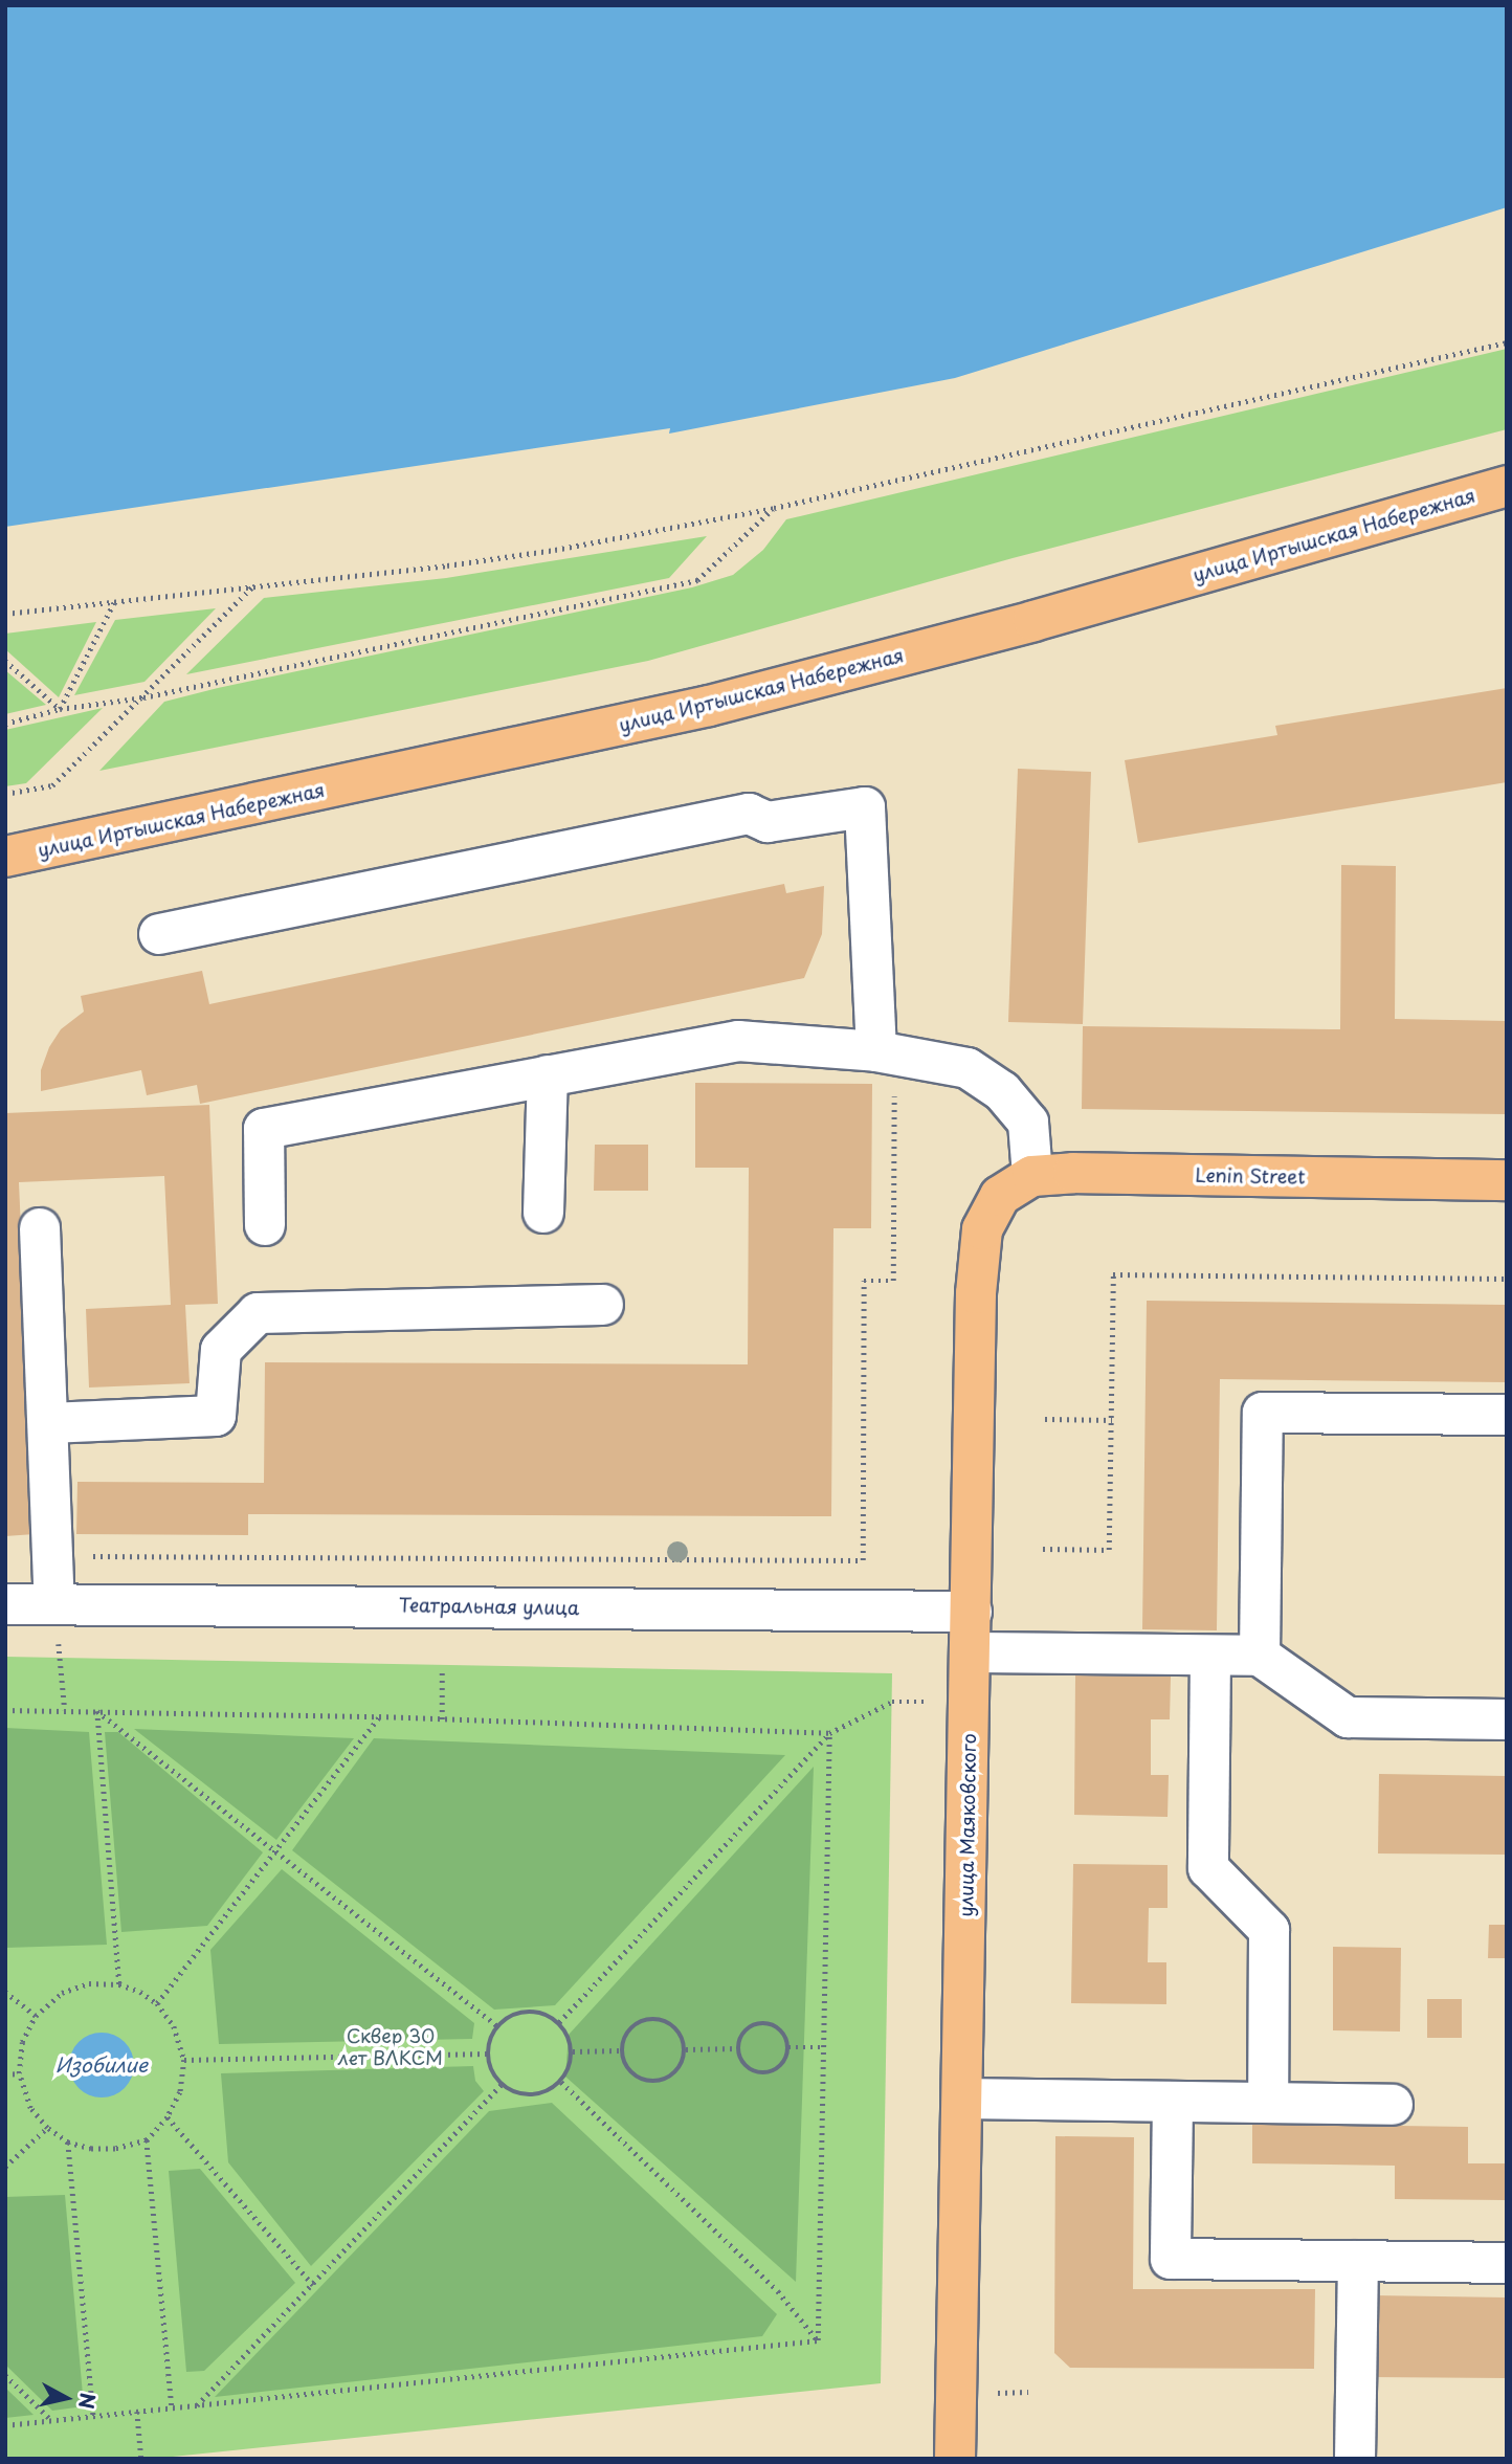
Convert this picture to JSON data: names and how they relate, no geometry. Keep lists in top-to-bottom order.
{
  "streets": {
    "main road": ["улица Иртышская Набережная", "Lenin Street", "улица Маяковского"],
    "street": ["Театральная улица"]
  },
  "crossings": [
    ["Lenin Street", "улица Маяковского"],
    ["Театральная улица", "улица Маяковского"]
  ],
  "water": ["Изобилие"],
  "parks": ["Сквер 30 лет ВЛКСМ"],
  "north": "right"
}
